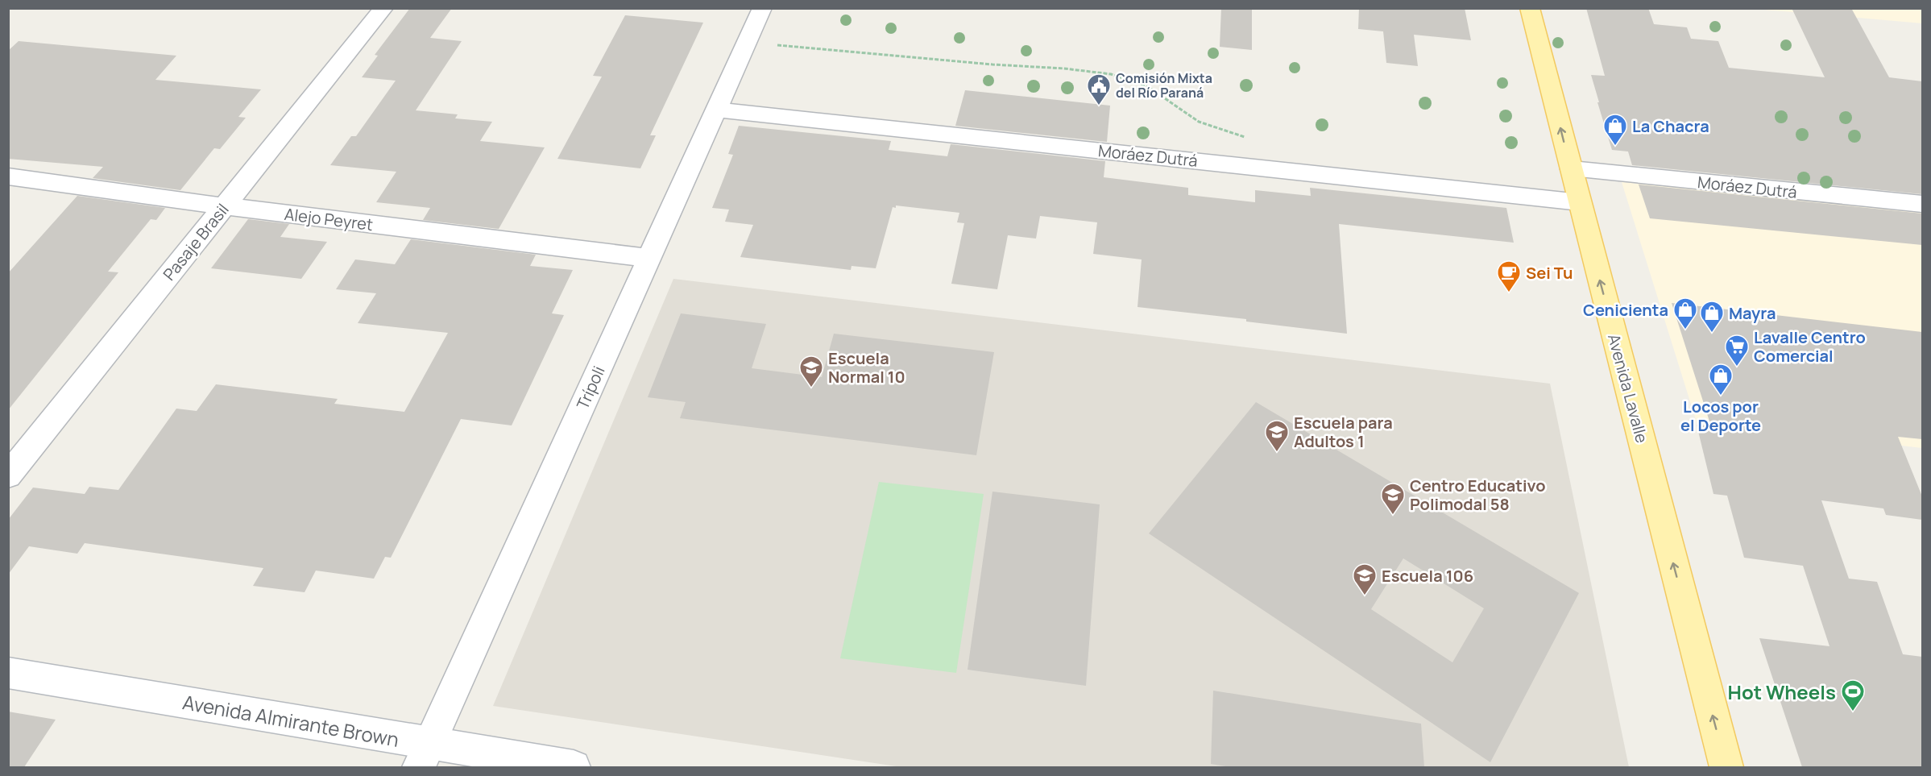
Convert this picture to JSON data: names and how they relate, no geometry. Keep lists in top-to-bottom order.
{
  "streets": {
    "main road": ["Avenida Lavalle"],
    "street": [
      "Moráez Dutrá",
      "Alejo Peyret",
      "Pasaje Brasil",
      "Trípoli",
      "Avenida Almirante Brown"
    ]
  },
  "crossings": [
    ["Moráez Dutrá", "Trípoli"],
    ["Moráez Dutrá", "Avenida Lavalle"],
    ["Alejo Peyret", "Pasaje Brasil"],
    ["Alejo Peyret", "Trípoli"],
    ["Trípoli", "Avenida Almirante Brown"]
  ],
  "one_way": ["Avenida Lavalle"],
  "places": {
    "public building": ["Comisión Mixta del Río Paraná"],
    "shop": [
      "La Chacra",
      "Cenicienta",
      "Mayra",
      "Locos por el Deporte"
    ],
    "cafe": ["Sei Tu"],
    "supermarket": ["Lavalle Centro Comercial"],
    "school or university": [
      "Escuela Normal 10",
      "Escuela para Adultos 1",
      "Centro Educativo Polimodal 58",
      "Escuela 106"
    ],
    "sports": ["Hot Wheels"]
  }
}
